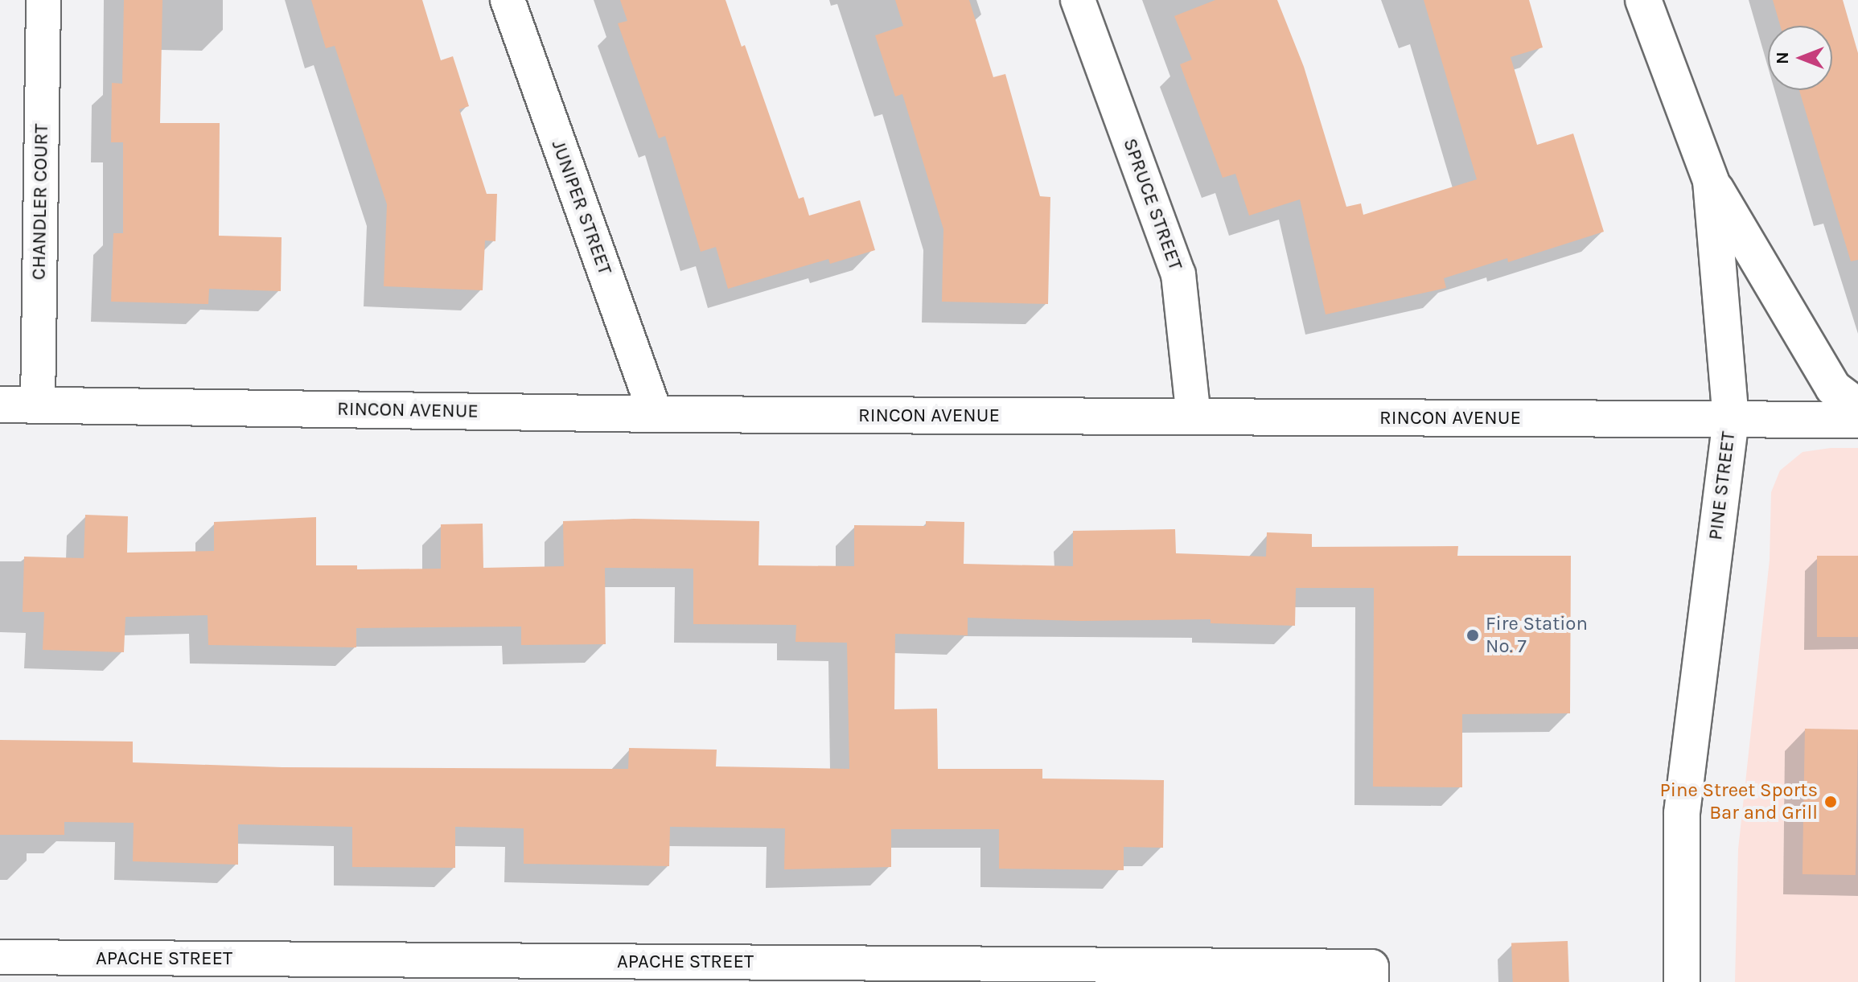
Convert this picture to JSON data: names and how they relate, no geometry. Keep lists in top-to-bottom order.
{
  "streets": {
    "street": [
      "CHANDLER COURT",
      "SPRUCE STREET",
      "JUNIPER STREET",
      "RINCON AVENUE",
      "PINE STREET",
      "APACHE STREET"
    ]
  },
  "crossings": [
    ["CHANDLER COURT", "RINCON AVENUE"],
    ["SPRUCE STREET", "RINCON AVENUE"],
    ["JUNIPER STREET", "RINCON AVENUE"],
    ["RINCON AVENUE", "PINE STREET"]
  ],
  "places": ["Fire Station No. 7", "Pine Street Sports Bar and Grill"],
  "north": "left"
}
